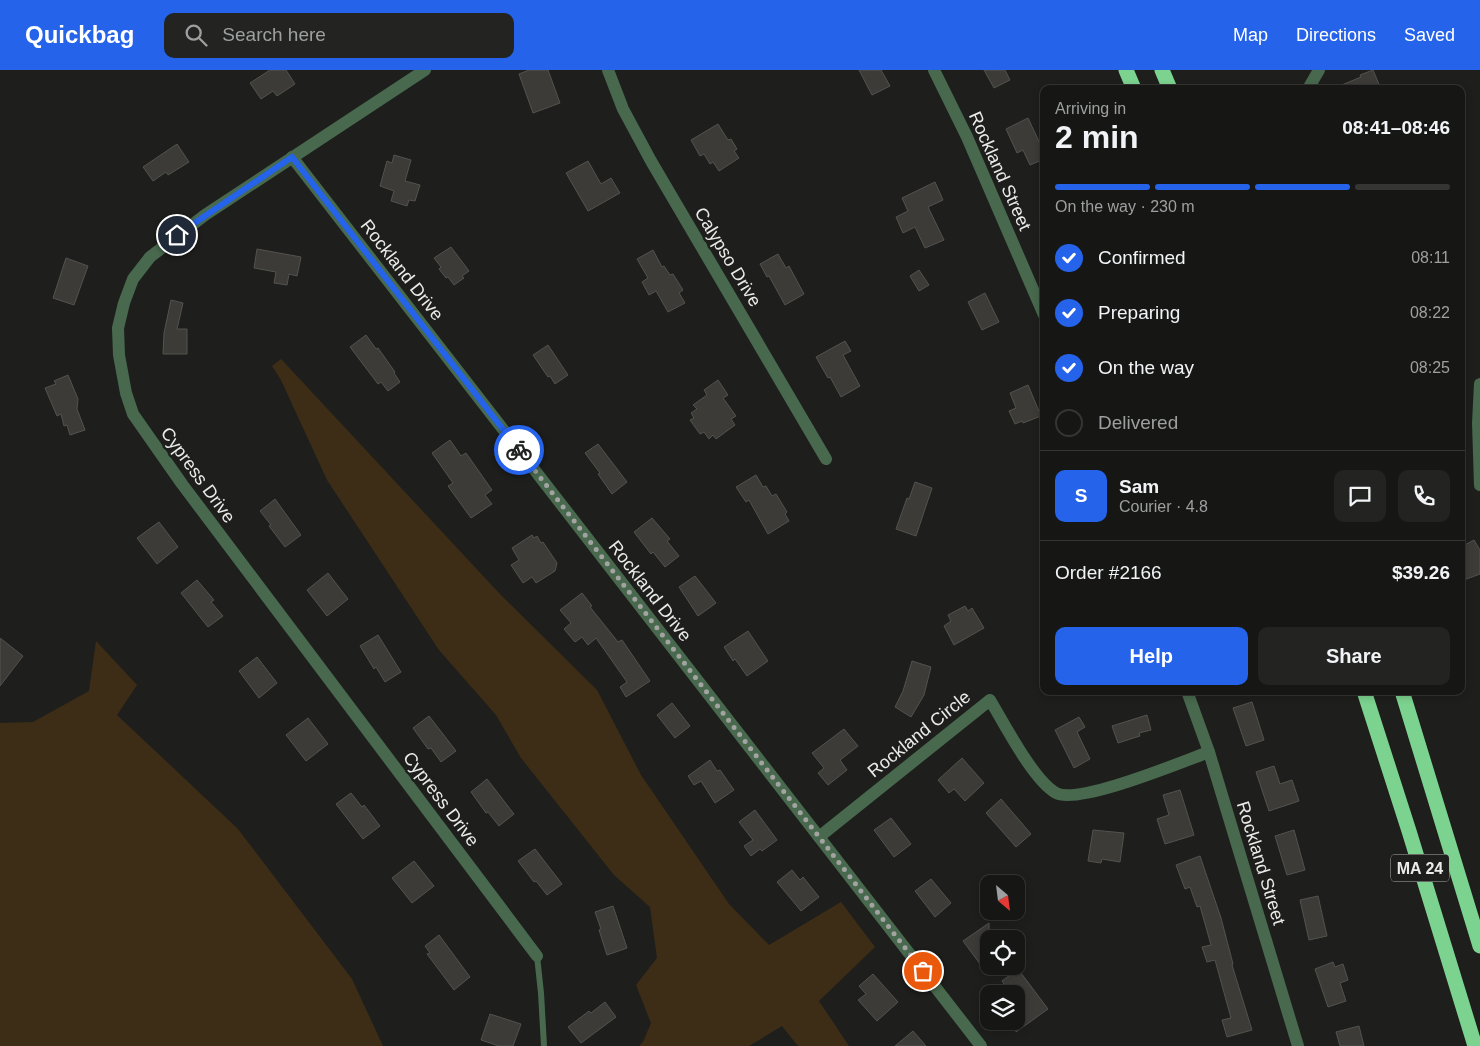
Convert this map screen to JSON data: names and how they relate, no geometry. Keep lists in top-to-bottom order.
{
  "streets": {
    "highway": ["MA 24"],
    "street": [
      "Rockland Street",
      "Calypso Drive",
      "Rockland Drive",
      "Cypress Drive",
      "Rockland Circle"
    ]
  },
  "crossings": [
    ["Rockland Street", "Rockland Circle"],
    ["Rockland Drive", "Cypress Drive"],
    ["Rockland Drive", "Rockland Circle"]
  ],
  "north": "bottom right",
  "page": {
    "header": "Quickbag",
    "search": "Search here",
    "nav": ["Map", "Directions", "Saved"],
    "heading": ["2 min", "Arriving in", "08:41–08:46"],
    "panel": [
      "Sam",
      "Courier · 4.8",
      "Order #2166",
      "$39.26"
    ],
    "bar": "On the way · 230 m",
    "list": [
      ["Confirmed", "08:11"],
      ["Preparing", "08:22"],
      ["On the way", "08:25"],
      "Delivered"
    ],
    "round": "S",
    "buttons": ["Help", "Share"]
  }
}
